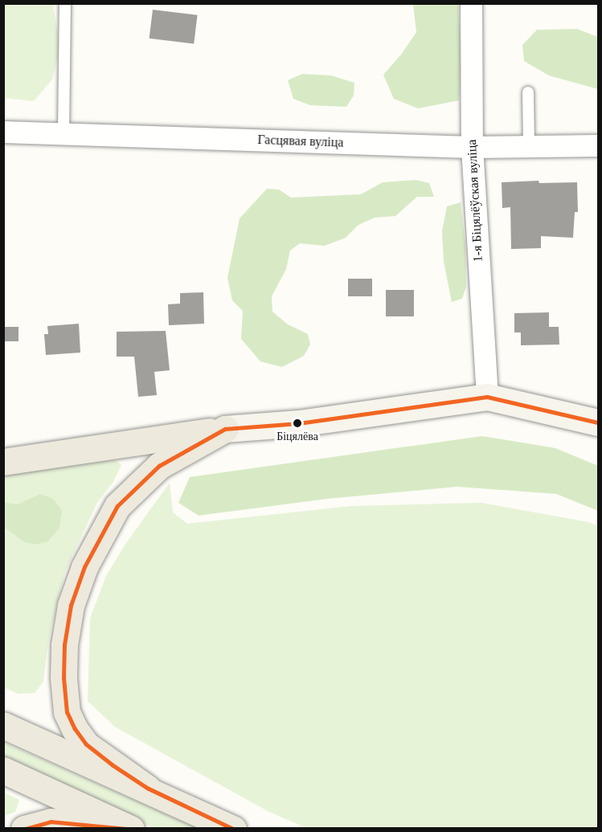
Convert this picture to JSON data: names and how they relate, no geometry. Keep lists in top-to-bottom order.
{
  "streets": {
    "street": ["Гасцявая вуліца", "1-я Біцялёўская вуліца"]
  },
  "crossings": [
    ["Гасцявая вуліца", "1-я Біцялёўская вуліца"]
  ],
  "places": ["Біцялёва"]
}
